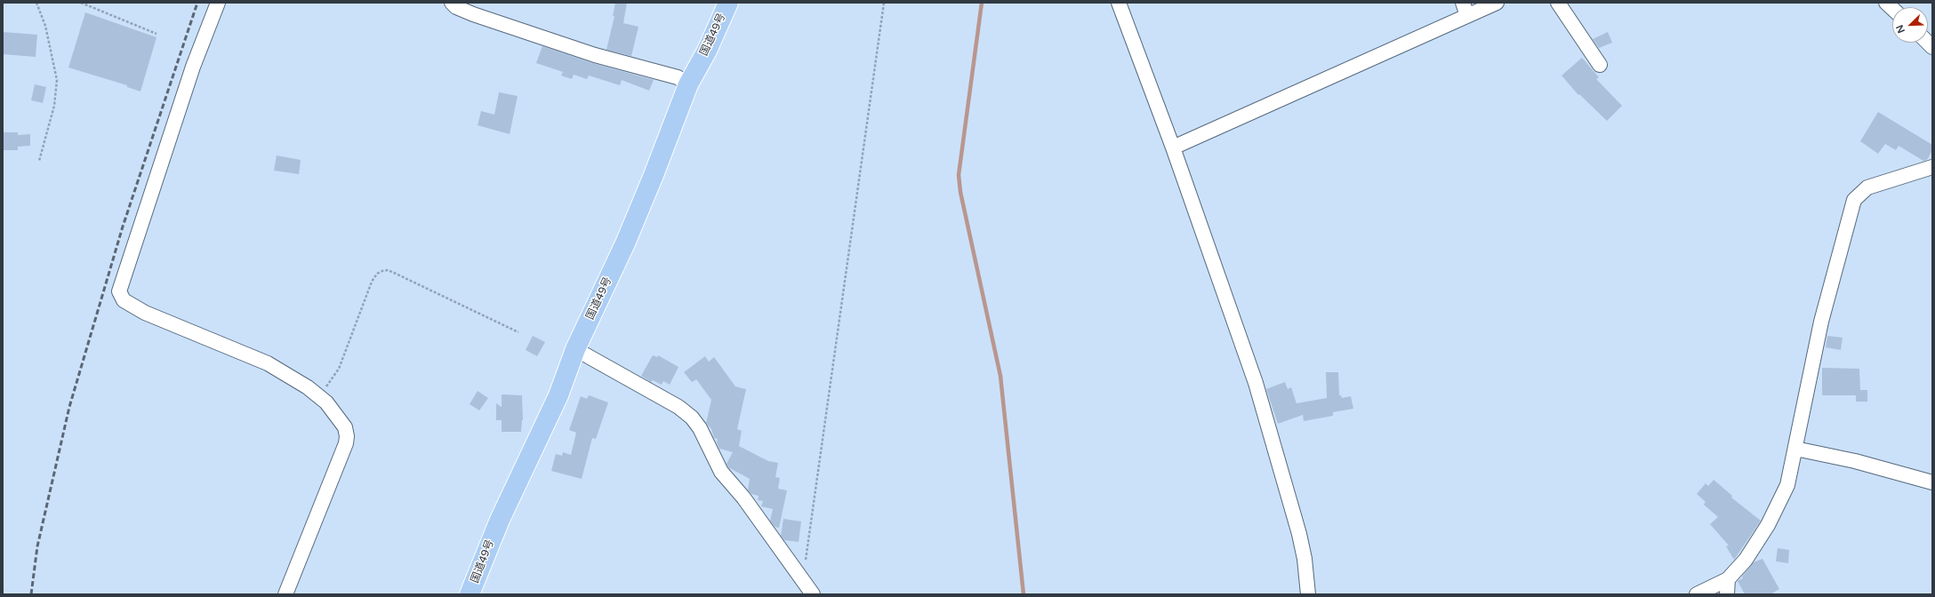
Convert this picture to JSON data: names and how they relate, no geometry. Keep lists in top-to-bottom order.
{
  "streets": {
    "highway": ["国道49号"]
  },
  "north": "bottom left"
}
